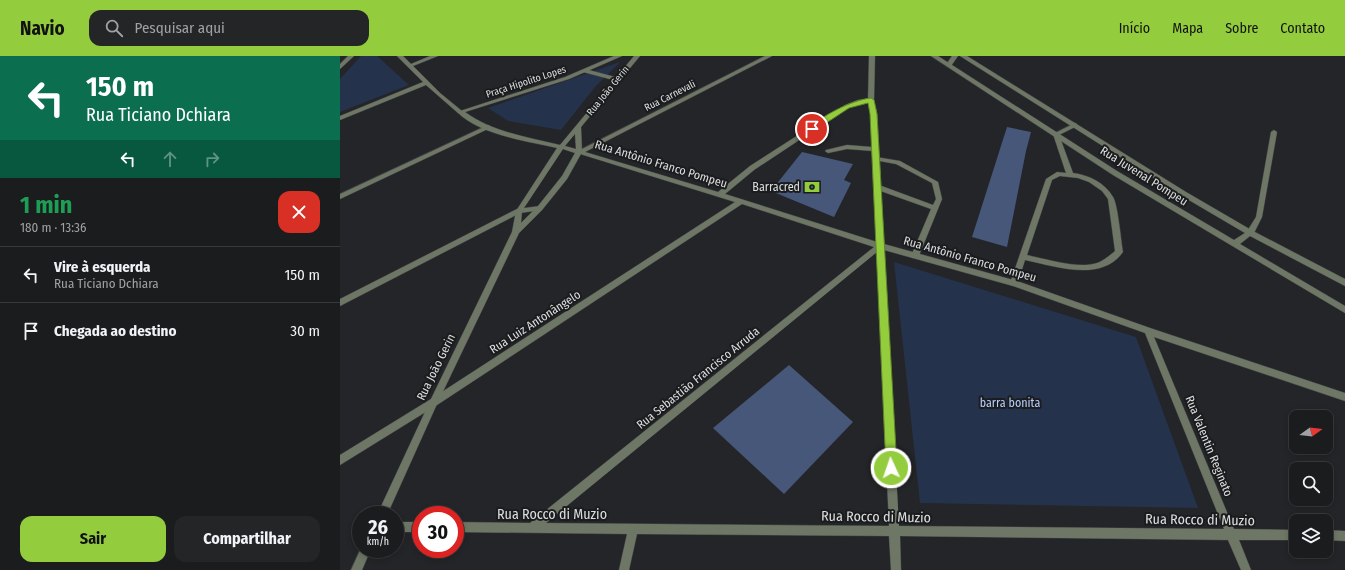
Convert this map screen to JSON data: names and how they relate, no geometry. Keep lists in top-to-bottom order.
{
  "streets": {
    "street": [
      "Praça Hipolito Lopes",
      "Rua João Gerin",
      "Rua Carnevali",
      "Rua Antônio Franco Pompeu",
      "Rua Juvenal Pompeu",
      "Rua Luiz Antonângelo",
      "Rua Sebastião Francisco Arruda",
      "Rua Valentin Reginato",
      "Rua Rocco di Muzio"
    ]
  },
  "crossings": [
    ["Praça Hipolito Lopes", "Rua Antônio Franco Pompeu"],
    ["Rua João Gerin", "Rua Carnevali"],
    ["Rua João Gerin", "Rua Antônio Franco Pompeu"],
    ["Rua João Gerin", "Rua Luiz Antonângelo"],
    ["Rua Carnevali", "Rua Antônio Franco Pompeu"],
    ["Rua Antônio Franco Pompeu", "Rua Luiz Antonângelo"],
    ["Rua Antônio Franco Pompeu", "Rua Sebastião Francisco Arruda"],
    ["Rua Antônio Franco Pompeu", "Rua Valentin Reginato"],
    ["Rua Sebastião Francisco Arruda", "Rua Rocco di Muzio"],
    ["Rua Valentin Reginato", "Rua Rocco di Muzio"]
  ],
  "parks": ["barra bonita"],
  "places": {
    "bank": ["Barracred"]
  },
  "north": "right",
  "page": {
    "header": "Navio",
    "search": "Pesquisar aqui",
    "nav": [
      "Início",
      "Mapa",
      "Sobre",
      "Contato"
    ],
    "turn": ["150 m", "Rua Ticiano Dchiara"],
    "heading": ["1 min", "180 m · 13:36"],
    "list": [
      {
        "name": "Vire à esquerda",
        "note": "Rua Ticiano Dchiara",
        "value": "150 m"
      },
      {
        "name": "Chegada ao destino",
        "value": "30 m"
      }
    ],
    "speed": "26 km/h",
    "limit": "30",
    "buttons": ["Sair", "Compartilhar"]
  }
}
